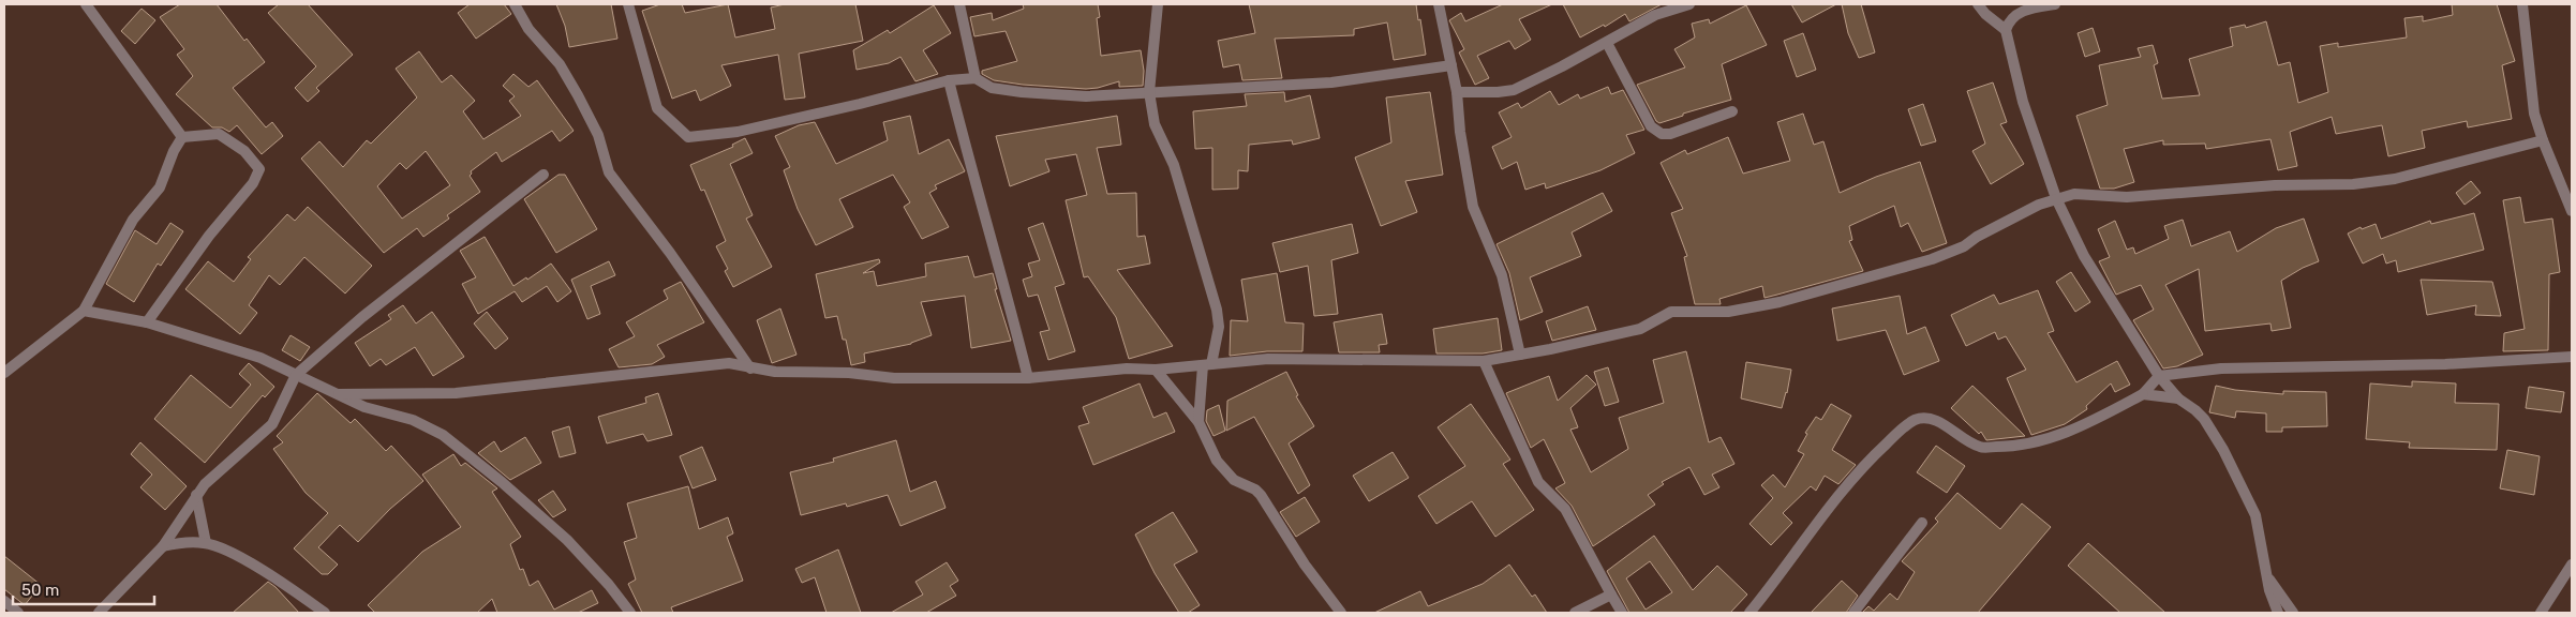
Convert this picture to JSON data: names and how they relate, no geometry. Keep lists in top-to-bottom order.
{
  "scale_bar": "50 m"
}
